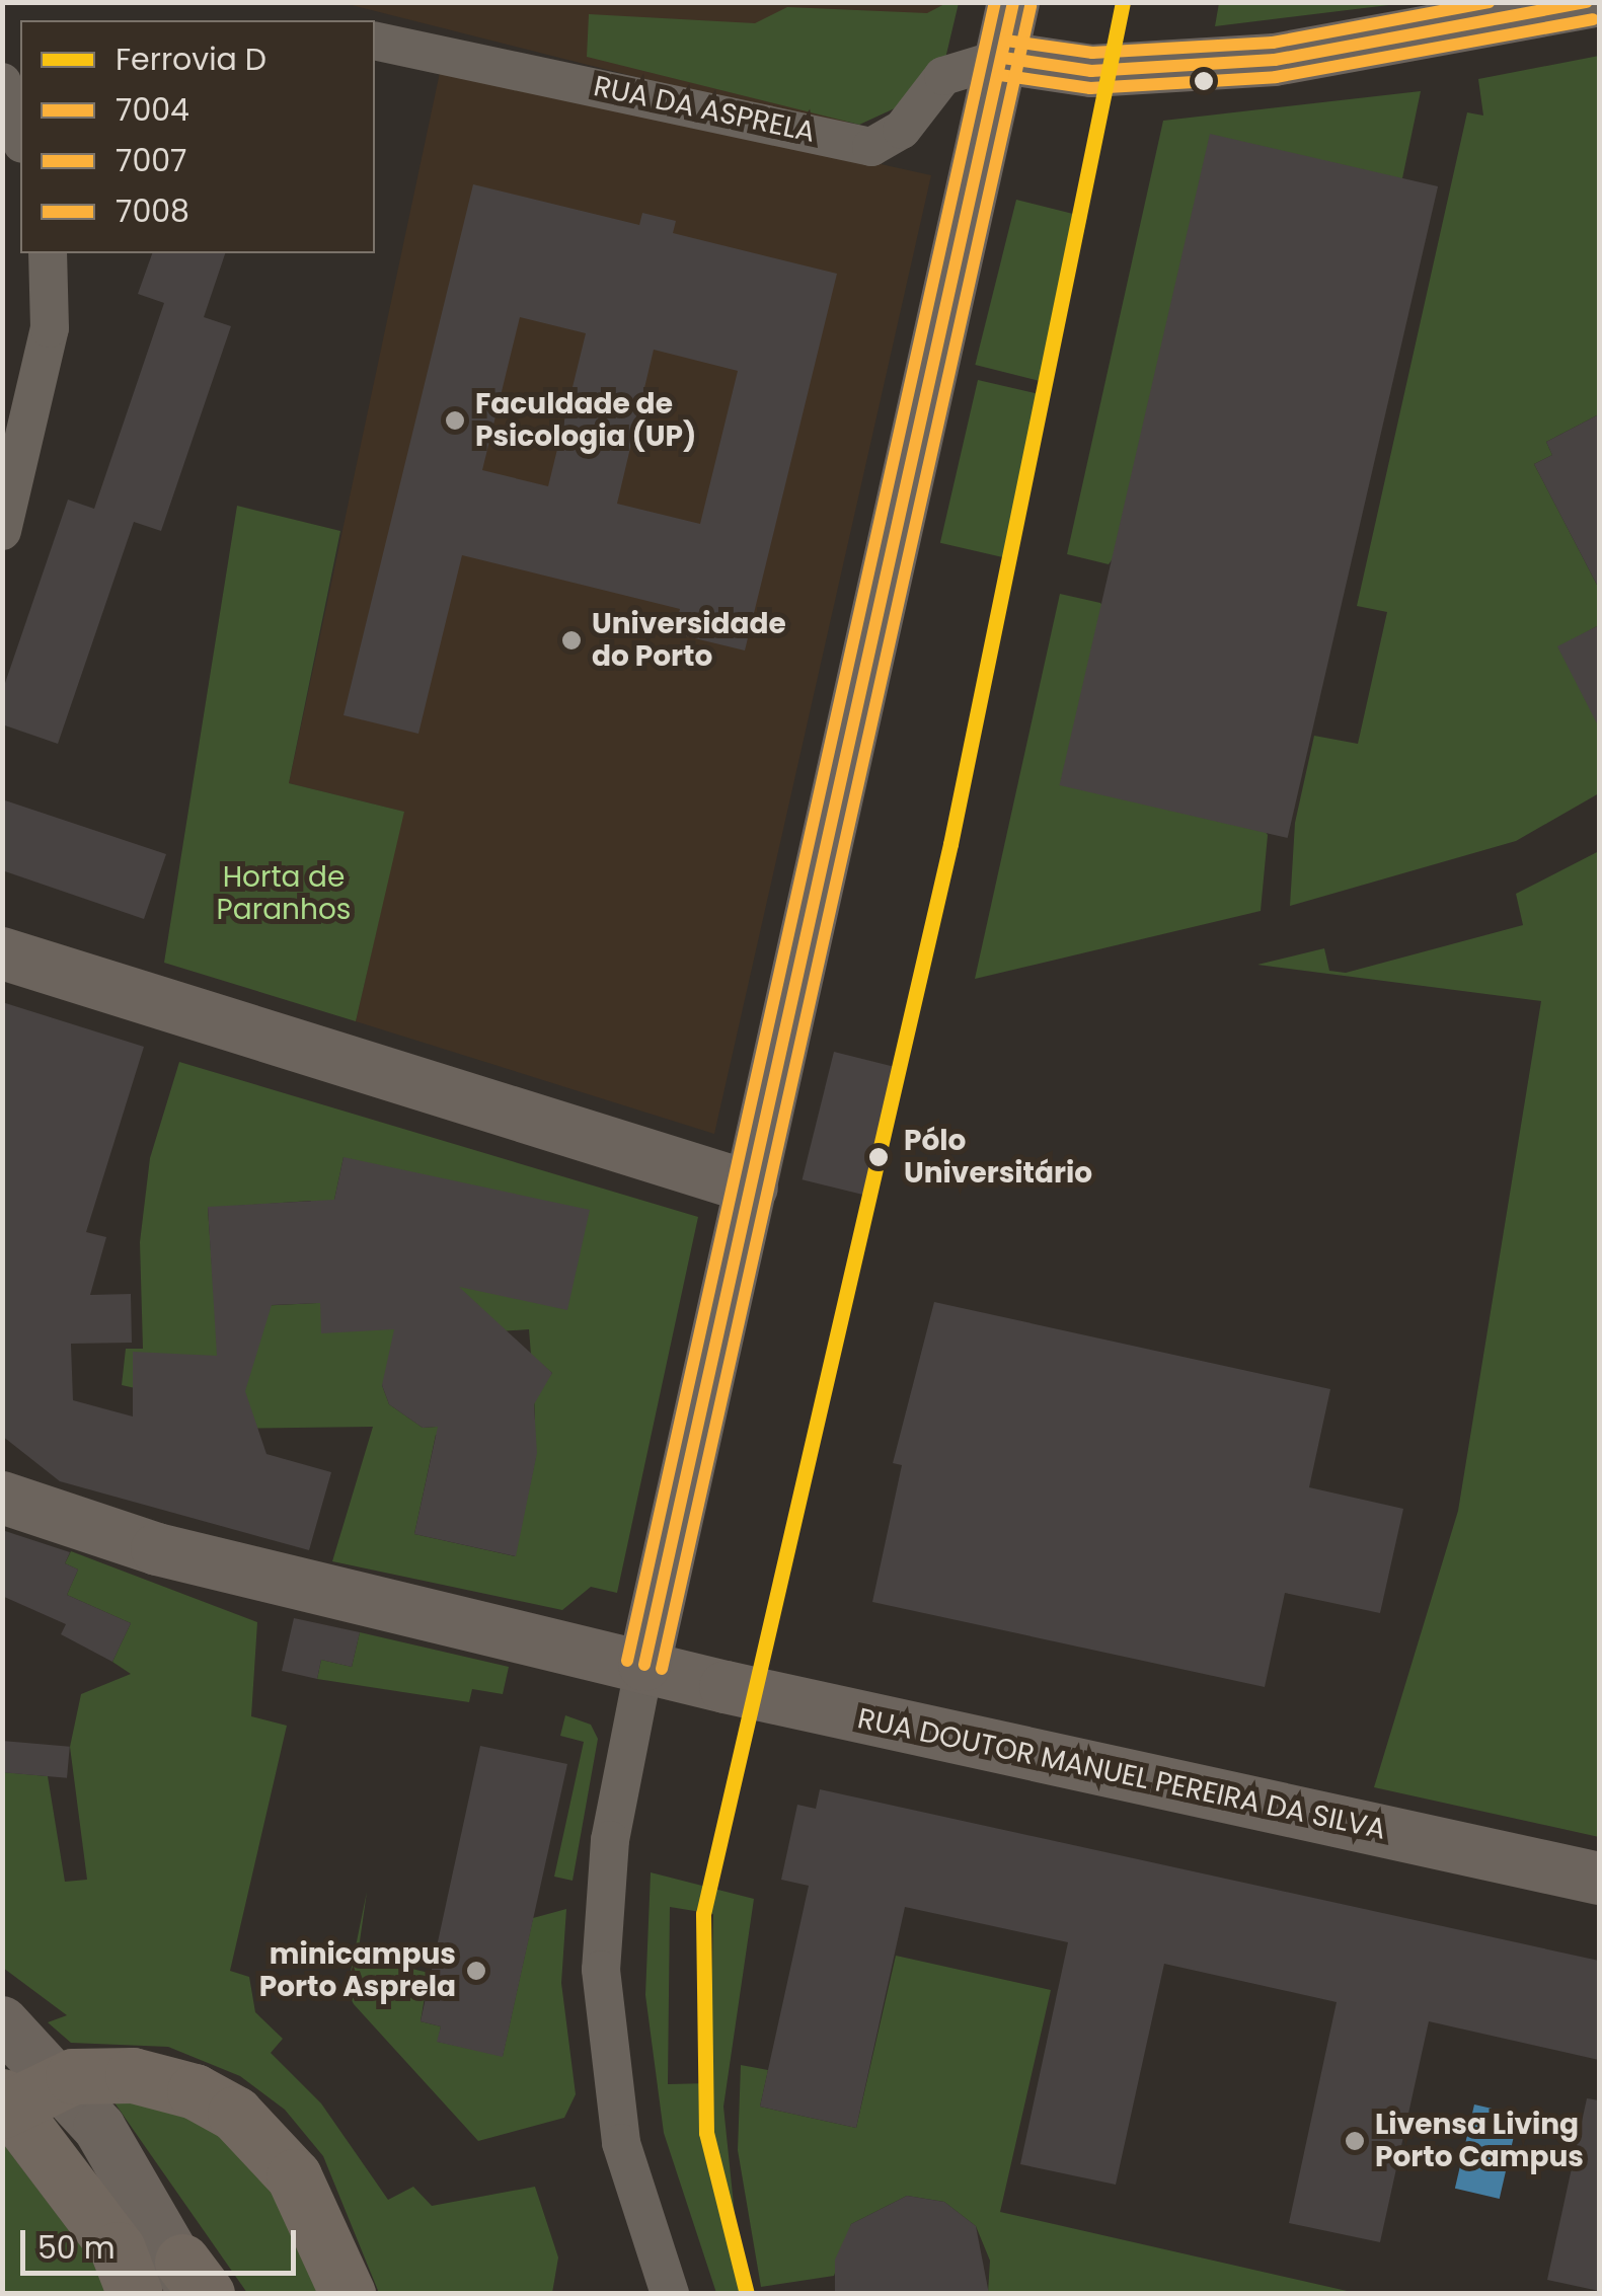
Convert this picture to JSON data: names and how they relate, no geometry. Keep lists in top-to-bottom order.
{
  "streets": {
    "main road": ["RUA DOUTOR MANUEL PEREIRA DA SILVA"],
    "street": ["RUA DA ASPRELA"]
  },
  "parks": ["Horta de Paranhos"],
  "places": [
    "Faculdade de Psicologia (UP)",
    "Universidade do Porto",
    "Pólo Universitário",
    "minicampus Porto Asprela",
    "Livensa Living Porto Campus"
  ],
  "lines": [
    "rail line D",
    "transit line 7004",
    "transit line 7008",
    "transit line 7007"
  ],
  "legend": [
    "Ferrovia D",
    "7004",
    "7007",
    "7008"
  ],
  "scale_bar": "50 m"
}
